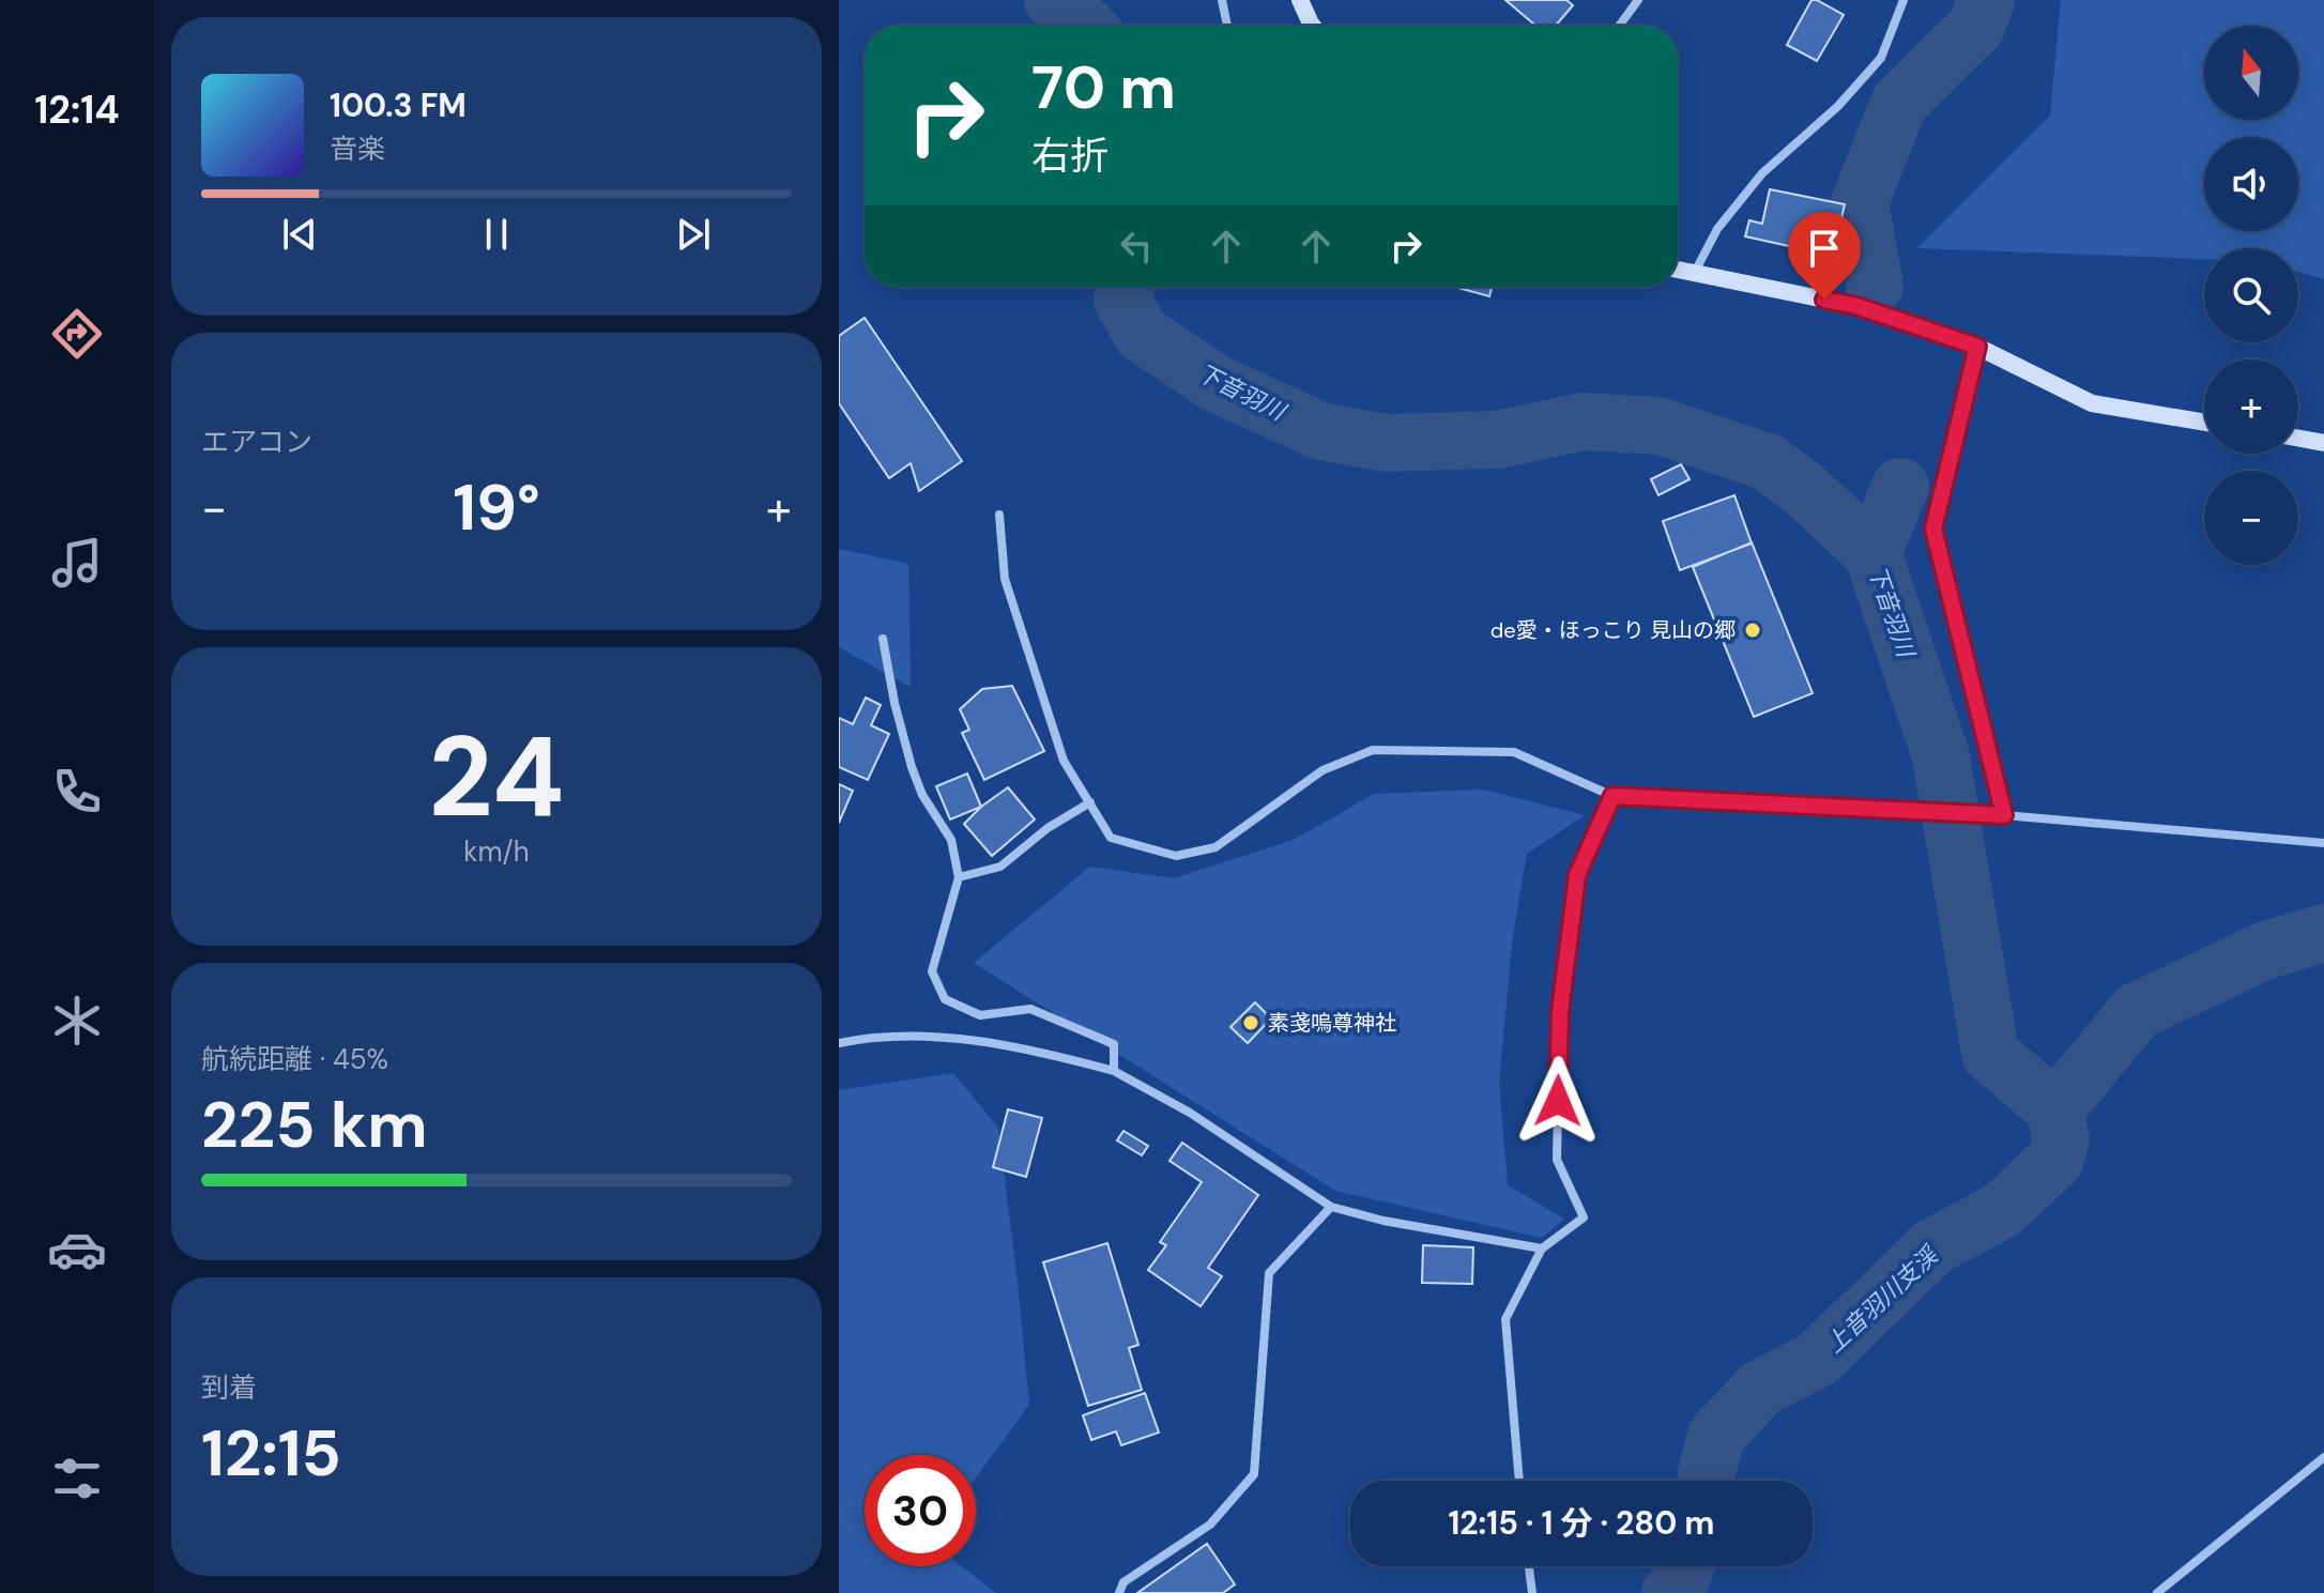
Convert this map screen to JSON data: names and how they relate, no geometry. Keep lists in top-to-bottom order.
{
  "water": ["下音羽川", "上音羽川支渓"],
  "places": ["de愛・ほっこり 見山の郷", "素戔嗚尊神社"],
  "north": "top",
  "page": {
    "tabs": "12:14",
    "map_buttons": ["+", "−"],
    "turn": ["70 m", "右折"],
    "song": ["100.3 FM", "音楽"],
    "tile": [
      "エアコン",
      ["24", "km/h"],
      ["航続距離 · 45%", "225 km"],
      ["到着", "12:15"]
    ],
    "heat": ["−", "19°", "+"],
    "limit": "30",
    "trip": "12:15 · 1 分 · 280 m"
  }
}
